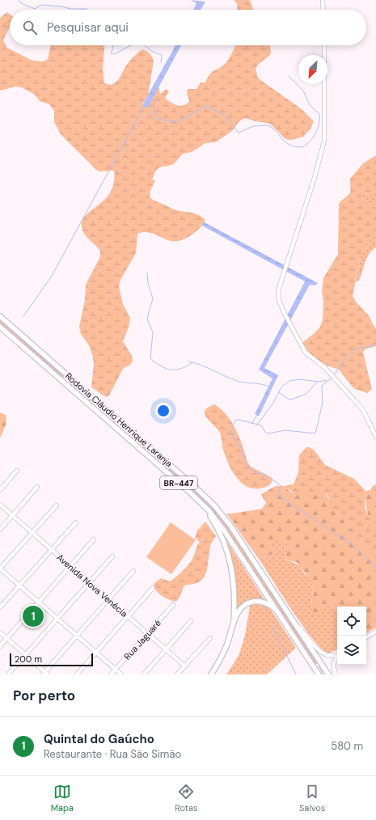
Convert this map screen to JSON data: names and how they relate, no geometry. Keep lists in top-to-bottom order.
{
  "streets": {
    "main road": ["Rodovia Cláudio Henrique Laranja", "BR-447"],
    "street": ["Avenida Nova Venécia", "Rua Jaguaré"]
  },
  "crossings": [
    ["Avenida Nova Venécia", "Rua Jaguaré"]
  ],
  "scale_bar": "200 m",
  "north": "bottom left",
  "page": {
    "search": "Pesquisar aqui",
    "pins": "1",
    "scale": "200 m",
    "heading": "Por perto",
    "list": [
      {
        "mark": "1",
        "name": "Quintal do Gaúcho",
        "note": "Restaurante · Rua São Simão",
        "value": "580 m"
      }
    ],
    "nav": ["Mapa", "Rotas", "Salvos"]
  }
}
